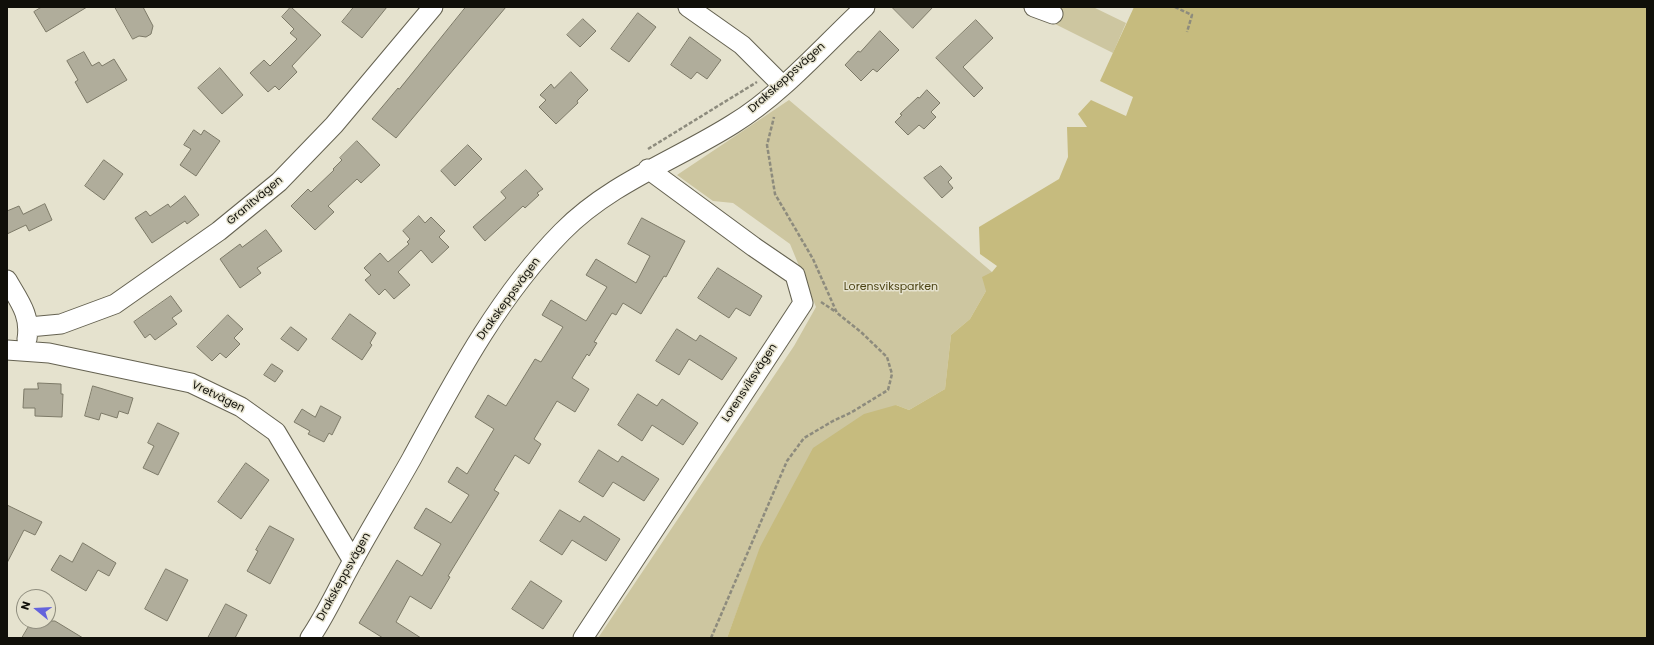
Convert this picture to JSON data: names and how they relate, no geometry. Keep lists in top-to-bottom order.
{
  "streets": {
    "street": [
      "Drakskeppsvägen",
      "Granitvägen",
      "Lorensviksvägen",
      "Vretvägen"
    ]
  },
  "crossings": [
    ["Drakskeppsvägen", "Lorensviksvägen"],
    ["Drakskeppsvägen", "Vretvägen"]
  ],
  "parks": ["Lorensviksparken"],
  "north": "left"
}
